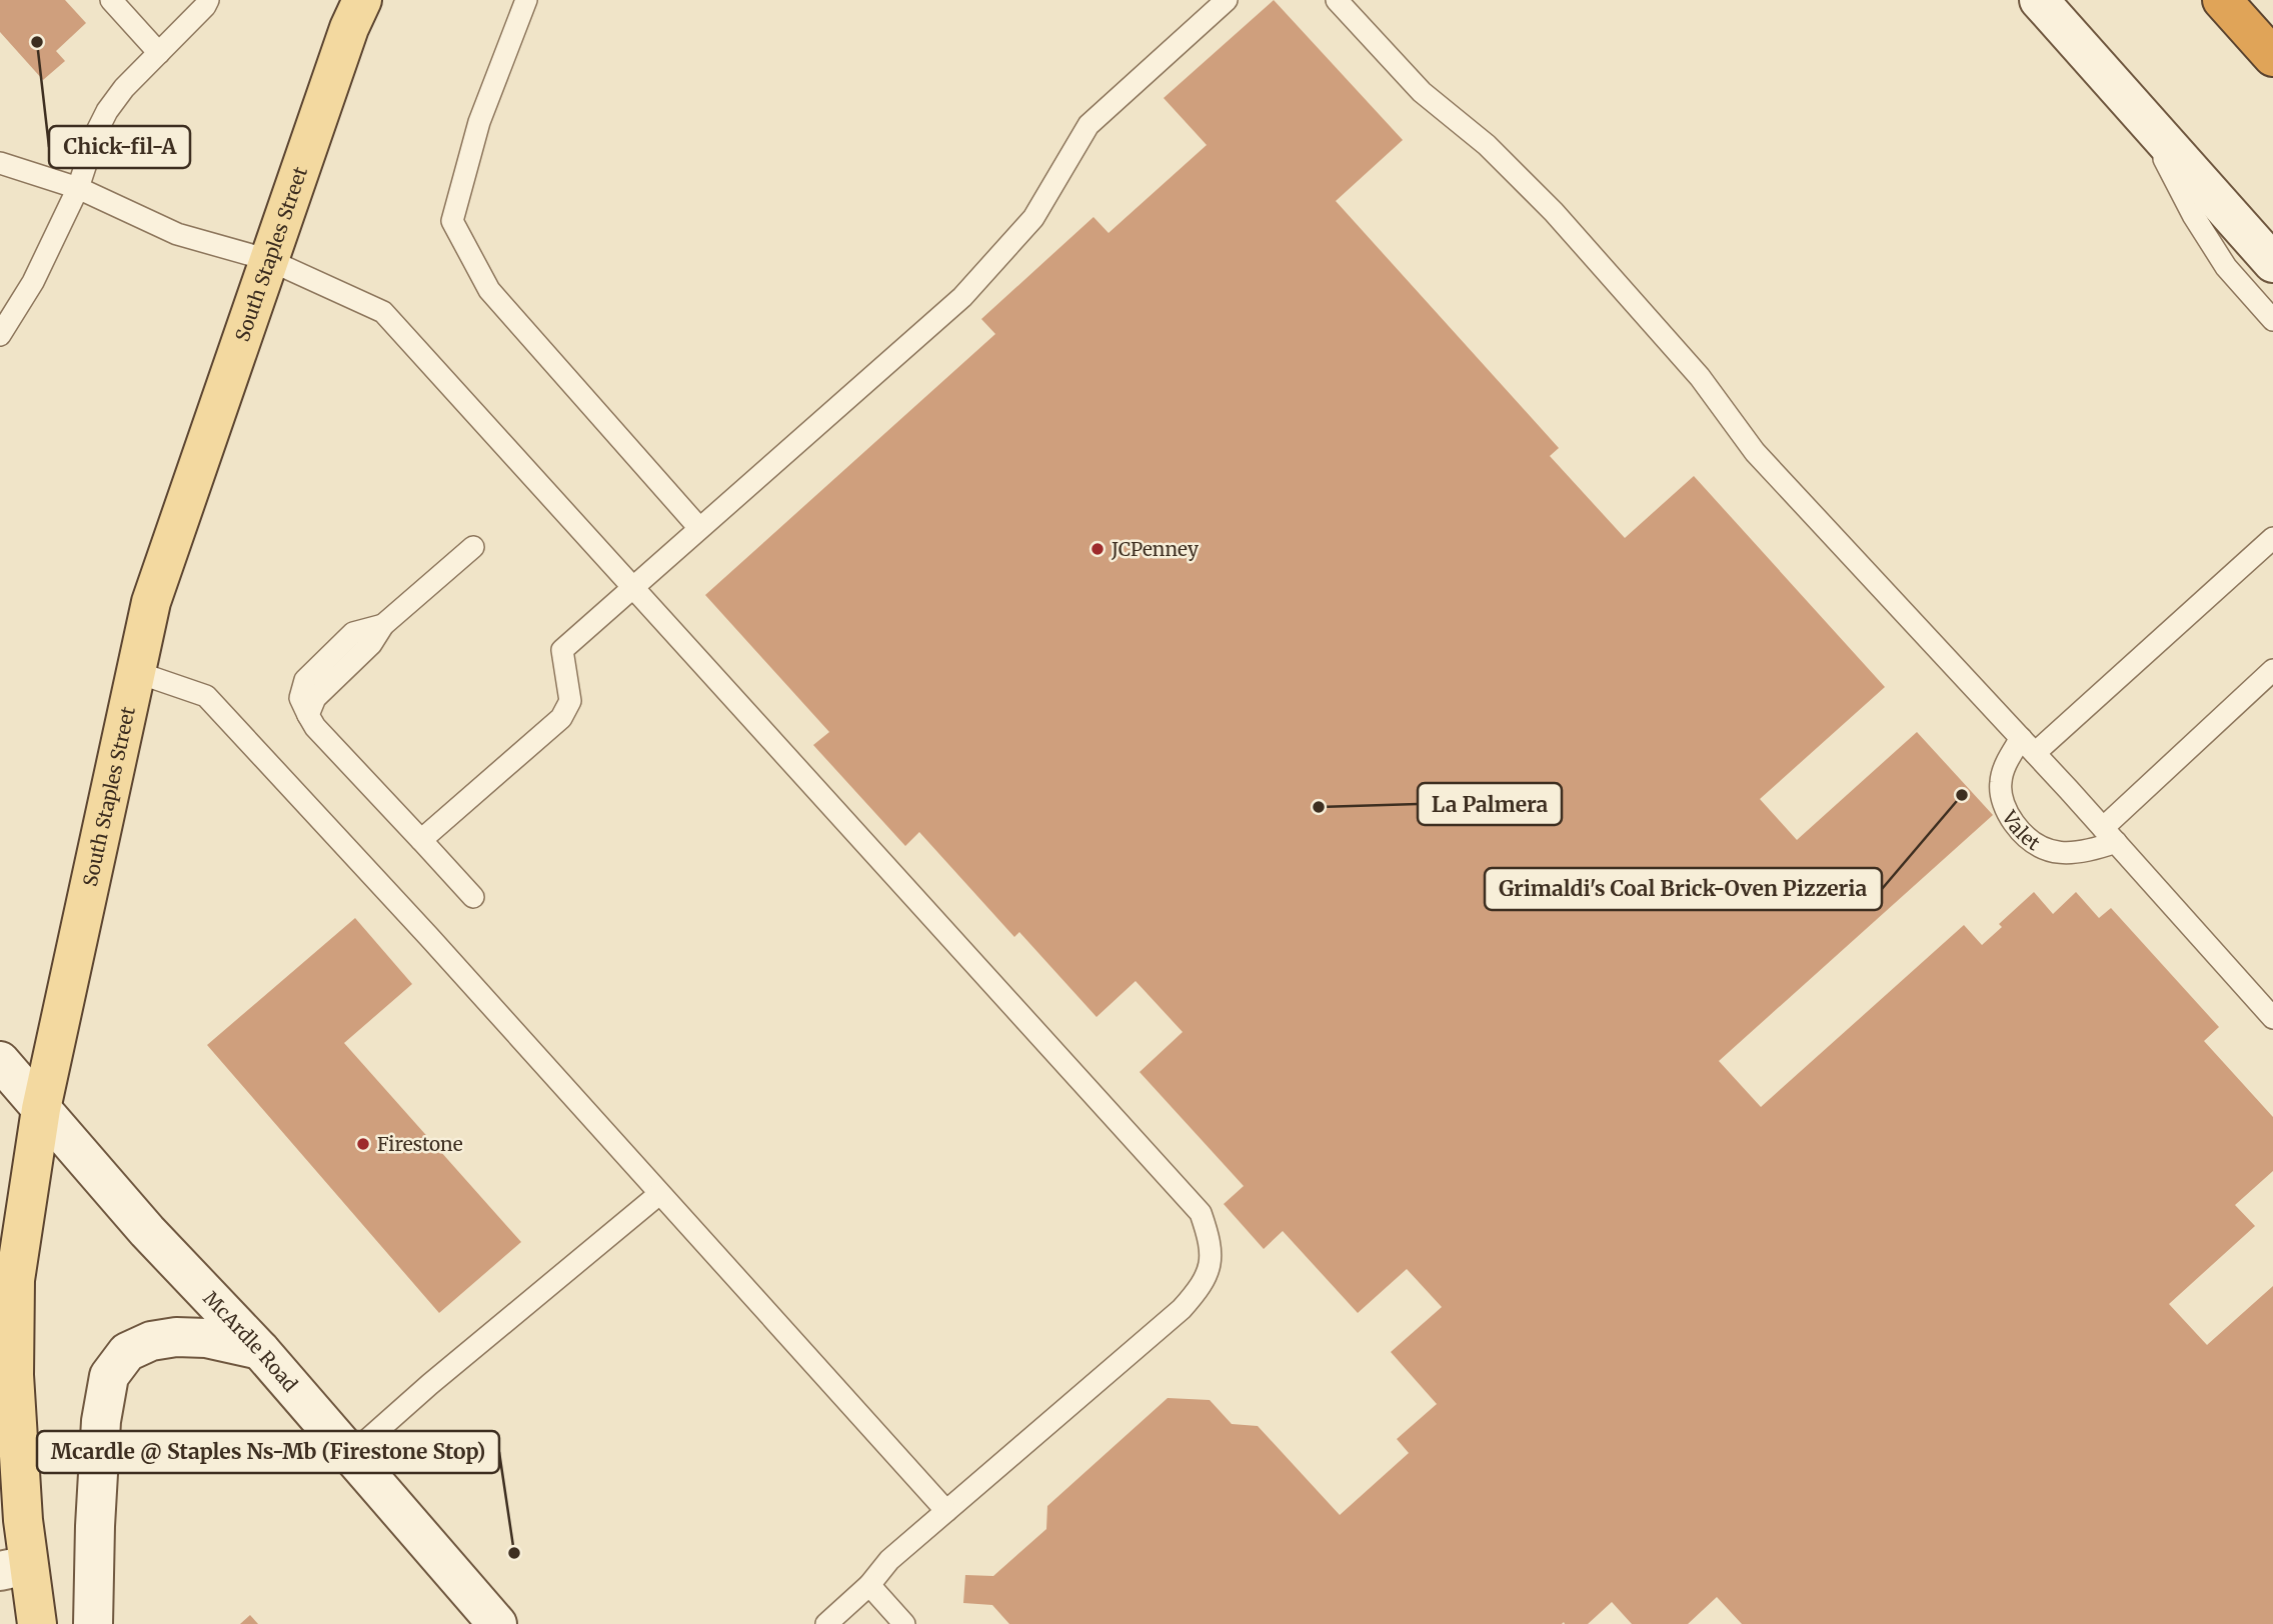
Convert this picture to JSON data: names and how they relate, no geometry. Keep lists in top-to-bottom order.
{
  "streets": {
    "main road": ["South Staples Street", "McArdle Road"],
    "lane": ["Valet"]
  },
  "crossings": [
    ["South Staples Street", "McArdle Road"]
  ],
  "places": [
    "Chick-fil-A",
    "JCPenney",
    "Grimaldi's Coal Brick-Oven Pizzeria",
    "La Palmera",
    "Firestone",
    "Mcardle @ Staples Ns-Mb (Firestone Stop)"
  ]
}
